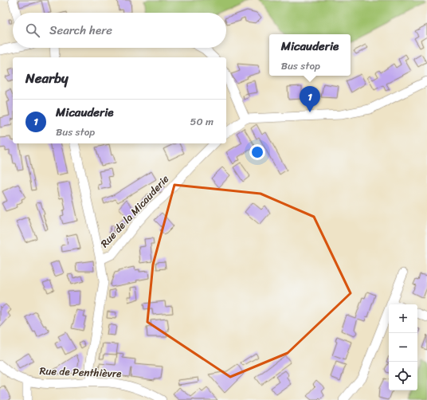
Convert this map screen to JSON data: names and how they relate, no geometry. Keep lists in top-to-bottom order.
{
  "streets": {
    "street": ["Rue de la Micauderie", "Rue de Penthièvre"]
  },
  "crossings": [
    ["Rue de la Micauderie", "Rue de Penthièvre"]
  ],
  "page": {
    "search": "Search here",
    "popup": ["Micauderie", "Bus stop"],
    "heading": "Nearby",
    "pins": "1",
    "list": [
      {
        "mark": "1",
        "name": "Micauderie",
        "note": "Bus stop",
        "value": "50 m"
      }
    ],
    "map_buttons": ["+", "−"]
  }
}
